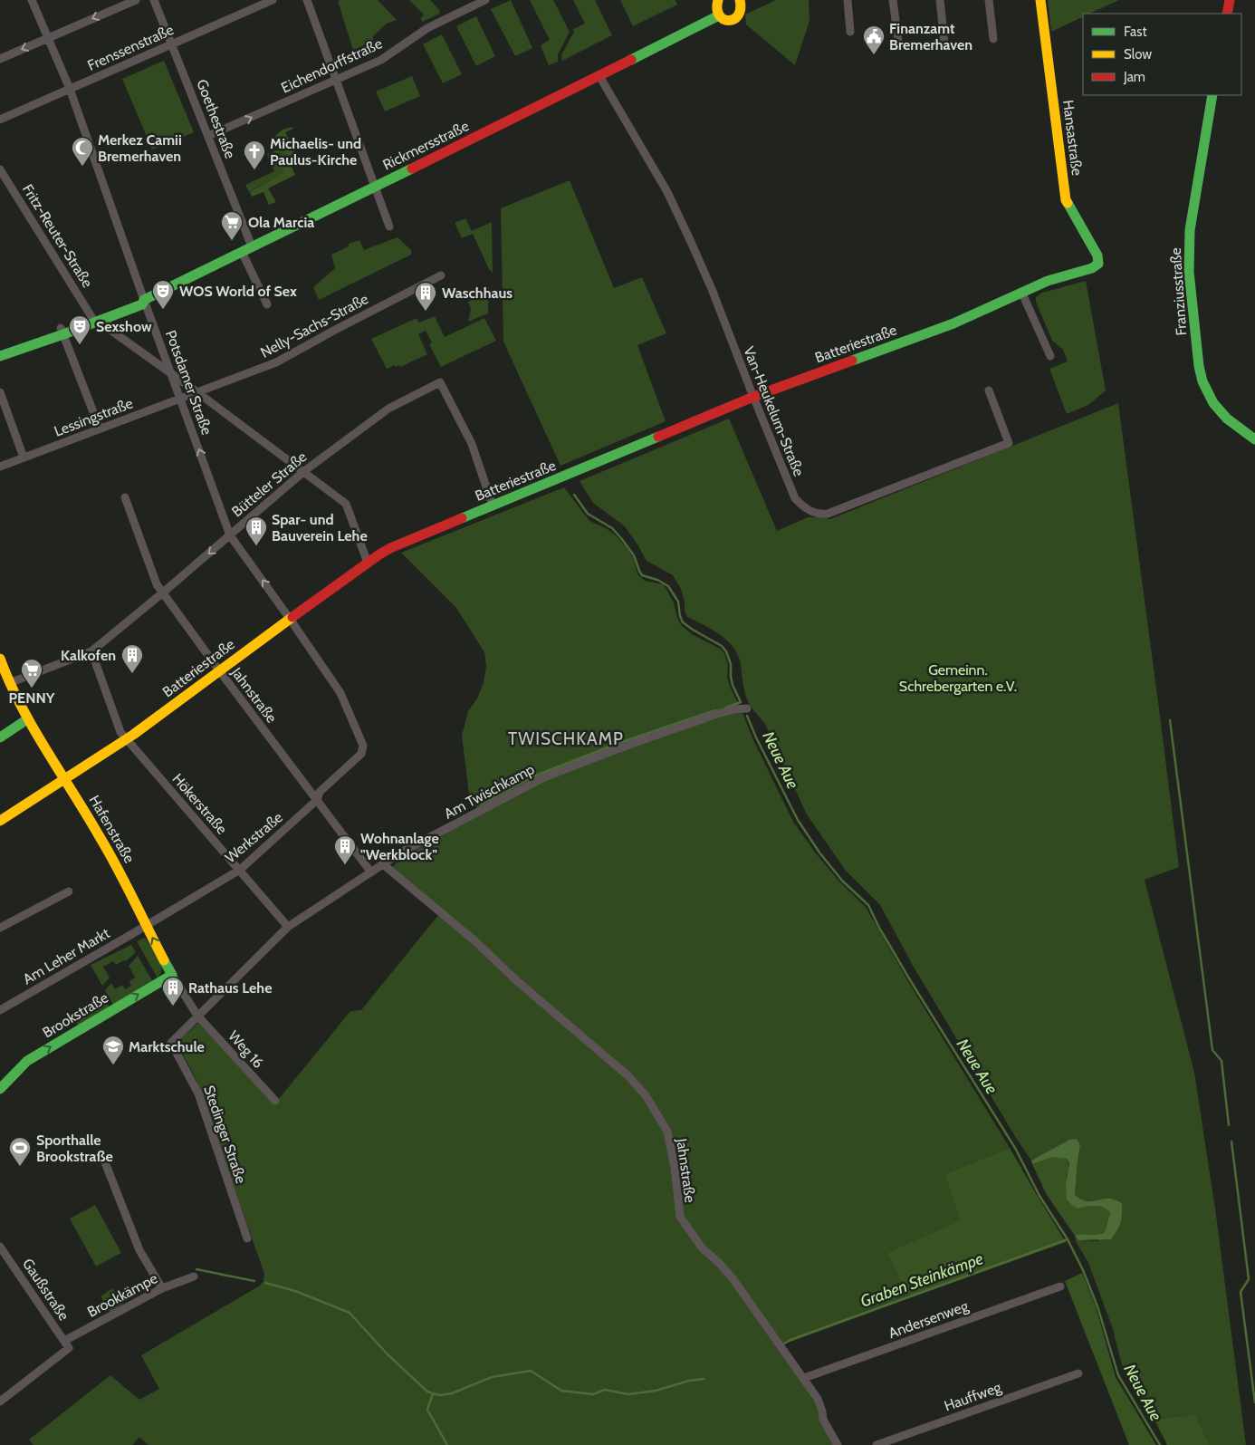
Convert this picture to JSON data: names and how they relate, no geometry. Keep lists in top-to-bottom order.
{
  "streets": {
    "street": [
      "Frenssenstraße",
      "Eichendorffstraße",
      "Goethestraße",
      "Hansastraße",
      "Rickmersstraße",
      "Fritz-Reuter-Straße",
      "Franziusstraße",
      "Nelly-Sachs-Straße",
      "Batteriestraße",
      "Potsdamer Straße",
      "Van-Heukelum-Straße",
      "Lessingstraße",
      "Bütteler Straße",
      "Jahnstraße",
      "Am Twischkamp",
      "Hökerstraße",
      "Hafenstraße",
      "Werkstraße",
      "Am Leher Markt",
      "Brookstraße",
      "Weg 16",
      "Stedinger Straße",
      "Gaußstraße",
      "Brookkämpe",
      "Andersenweg",
      "Hauffweg"
    ]
  },
  "crossings": [
    ["Frenssenstraße", "Goethestraße"],
    ["Frenssenstraße", "Potsdamer Straße"],
    ["Eichendorffstraße", "Goethestraße"],
    ["Goethestraße", "Rickmersstraße"],
    ["Hansastraße", "Batteriestraße"],
    ["Rickmersstraße", "Fritz-Reuter-Straße"],
    ["Rickmersstraße", "Potsdamer Straße"],
    ["Rickmersstraße", "Van-Heukelum-Straße"],
    ["Nelly-Sachs-Straße", "Lessingstraße"],
    ["Batteriestraße", "Potsdamer Straße"],
    ["Batteriestraße", "Van-Heukelum-Straße"],
    ["Batteriestraße", "Bütteler Straße"],
    ["Batteriestraße", "Jahnstraße"],
    ["Batteriestraße", "Hökerstraße"],
    ["Batteriestraße", "Hafenstraße"],
    ["Potsdamer Straße", "Lessingstraße"],
    ["Potsdamer Straße", "Bütteler Straße"],
    ["Potsdamer Straße", "Werkstraße"],
    ["Bütteler Straße", "Jahnstraße"],
    ["Bütteler Straße", "Hökerstraße"],
    ["Bütteler Straße", "Hafenstraße"],
    ["Jahnstraße", "Am Twischkamp"],
    ["Jahnstraße", "Werkstraße"],
    ["Jahnstraße", "Andersenweg"],
    ["Am Twischkamp", "Hökerstraße"],
    ["Am Twischkamp", "Hafenstraße"],
    ["Am Twischkamp", "Weg 16"],
    ["Am Twischkamp", "Stedinger Straße"],
    ["Hökerstraße", "Werkstraße"],
    ["Hafenstraße", "Werkstraße"],
    ["Hafenstraße", "Am Leher Markt"],
    ["Hafenstraße", "Brookstraße"],
    ["Hafenstraße", "Weg 16"],
    ["Werkstraße", "Am Leher Markt"],
    ["Gaußstraße", "Brookkämpe"]
  ],
  "one_way": ["Eichendorffstraße", "Brookstraße"],
  "districts": ["TWISCHKAMP"],
  "water": ["Neue Aue", "Graben Steinkämpe"],
  "parks": ["Gemeinn. Schrebergarten e.V."],
  "places": {
    "public building": ["Finanzamt Bremerhaven"],
    "mosque": ["Merkez Camii Bremerhaven"],
    "church": ["Michaelis- und Paulus-Kirche"],
    "supermarket": ["Ola Marcia", "PENNY"],
    "theatre": ["WOS World of Sex", "Sexshow"],
    "building": [
      "Waschhaus",
      "Spar- und Bauverein Lehe",
      "Kalkofen",
      "Wohnanlage \"Werkblock\"",
      "Rathaus Lehe"
    ],
    "school or university": ["Marktschule"],
    "sports": ["Sporthalle Brookstraße"]
  },
  "legend": ["Fast", "Slow", "Jam"]
}
